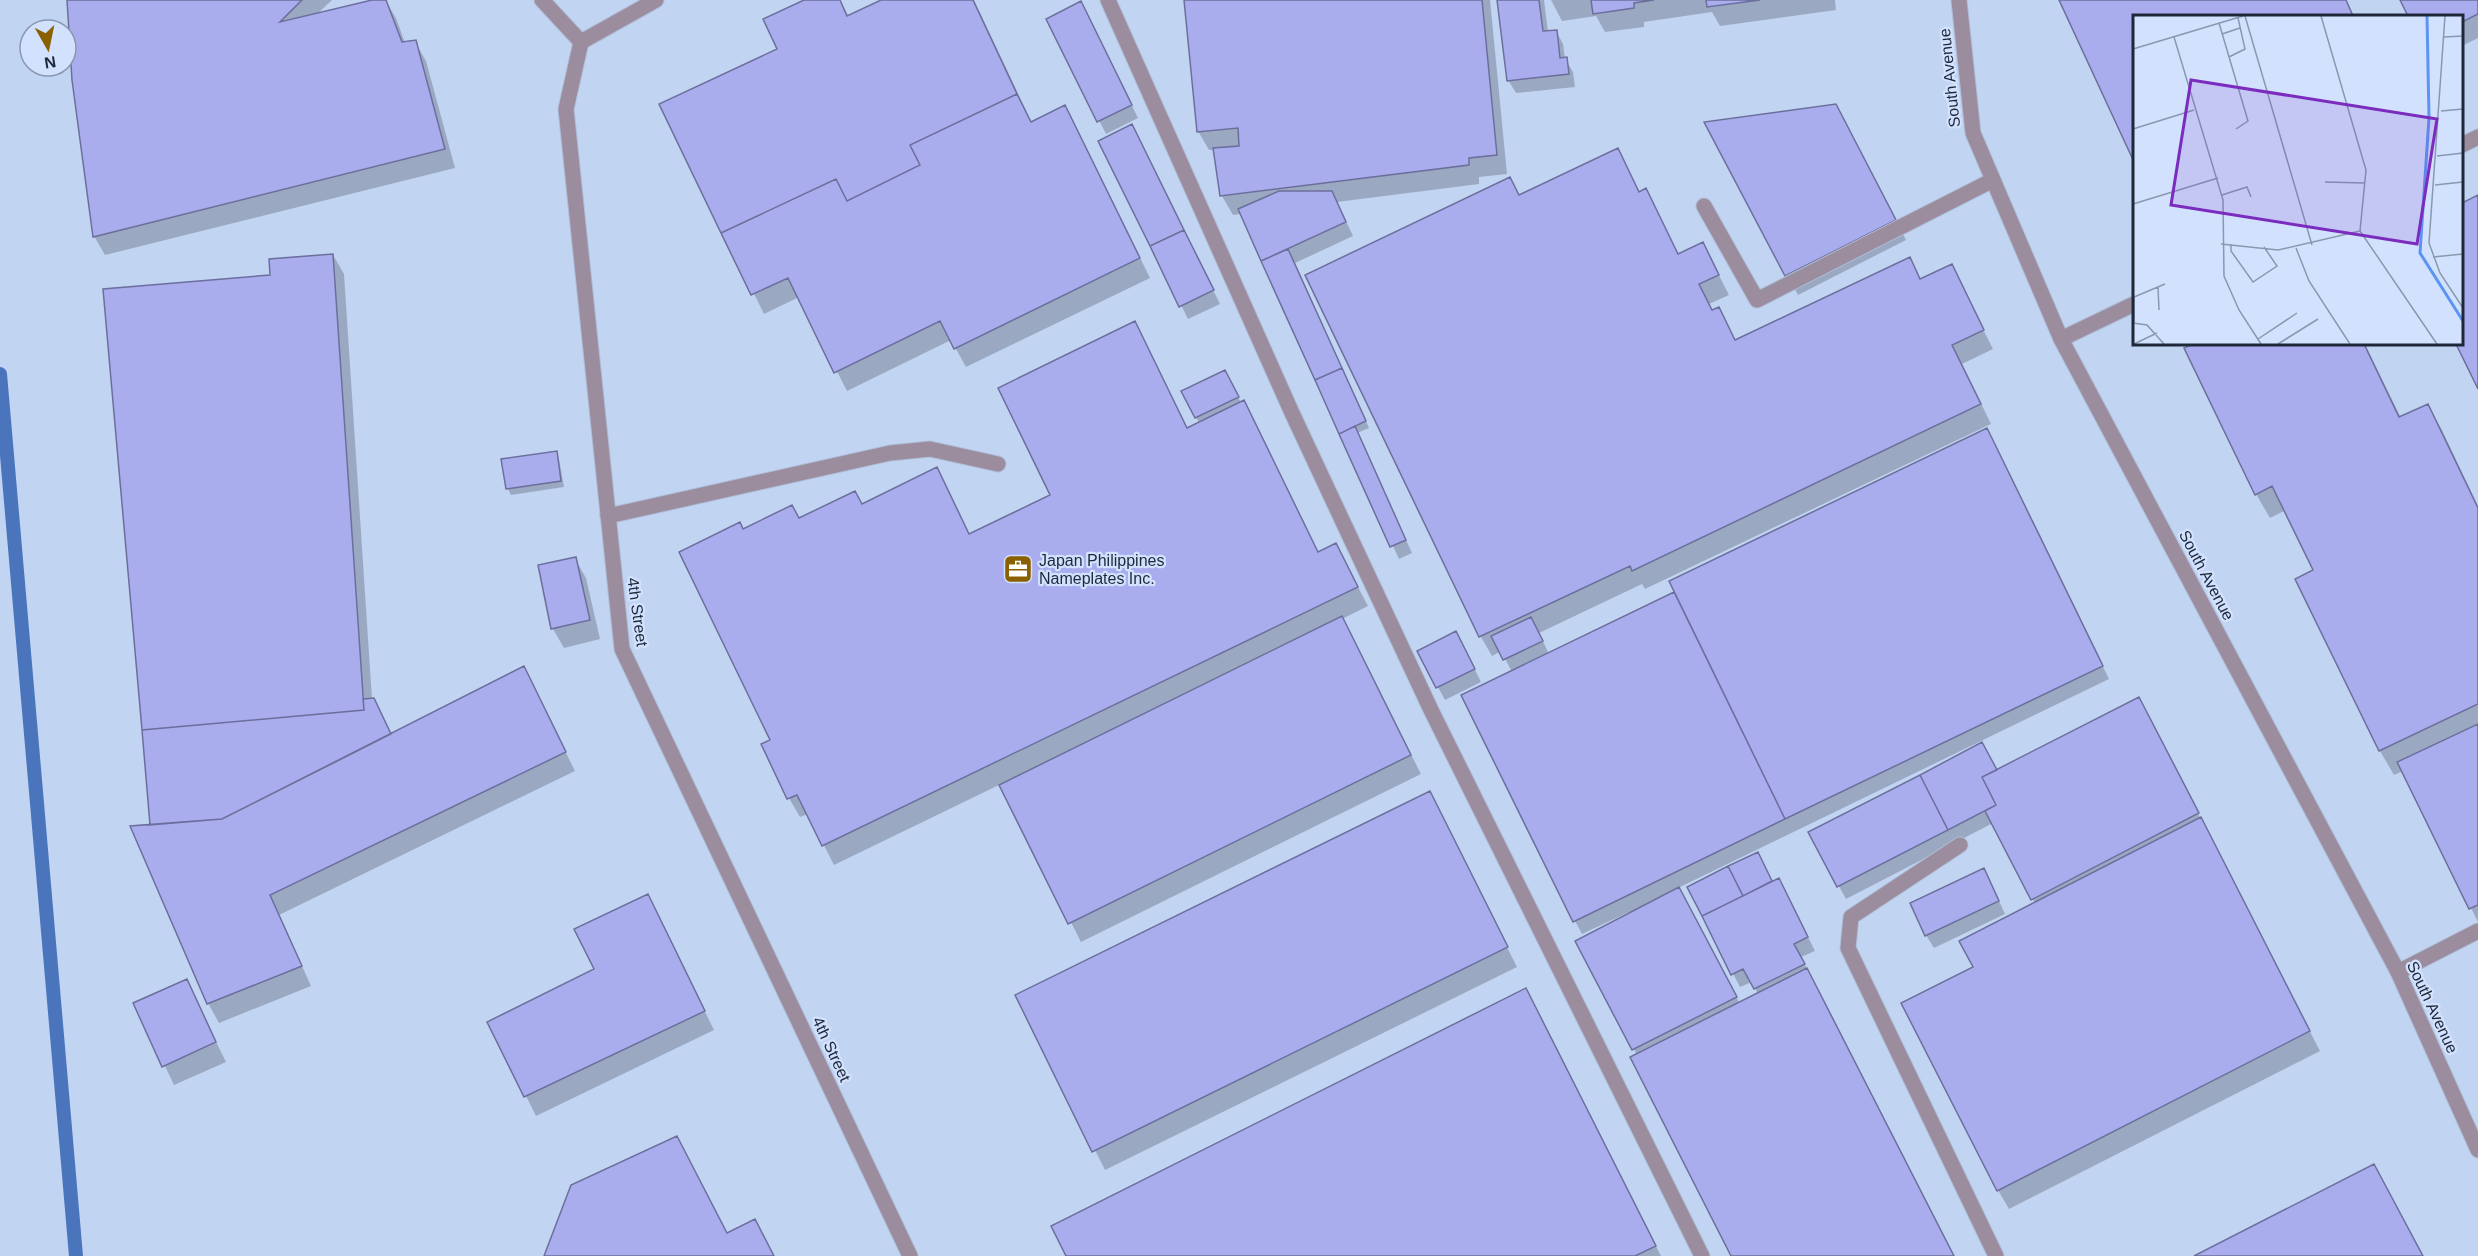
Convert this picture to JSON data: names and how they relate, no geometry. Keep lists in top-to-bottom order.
{
  "streets": {
    "street": ["South Avenue", "4th Street"]
  },
  "places": {
    "office": ["Japan Philippines Nameplates Inc."]
  },
  "north": "bottom"
}
